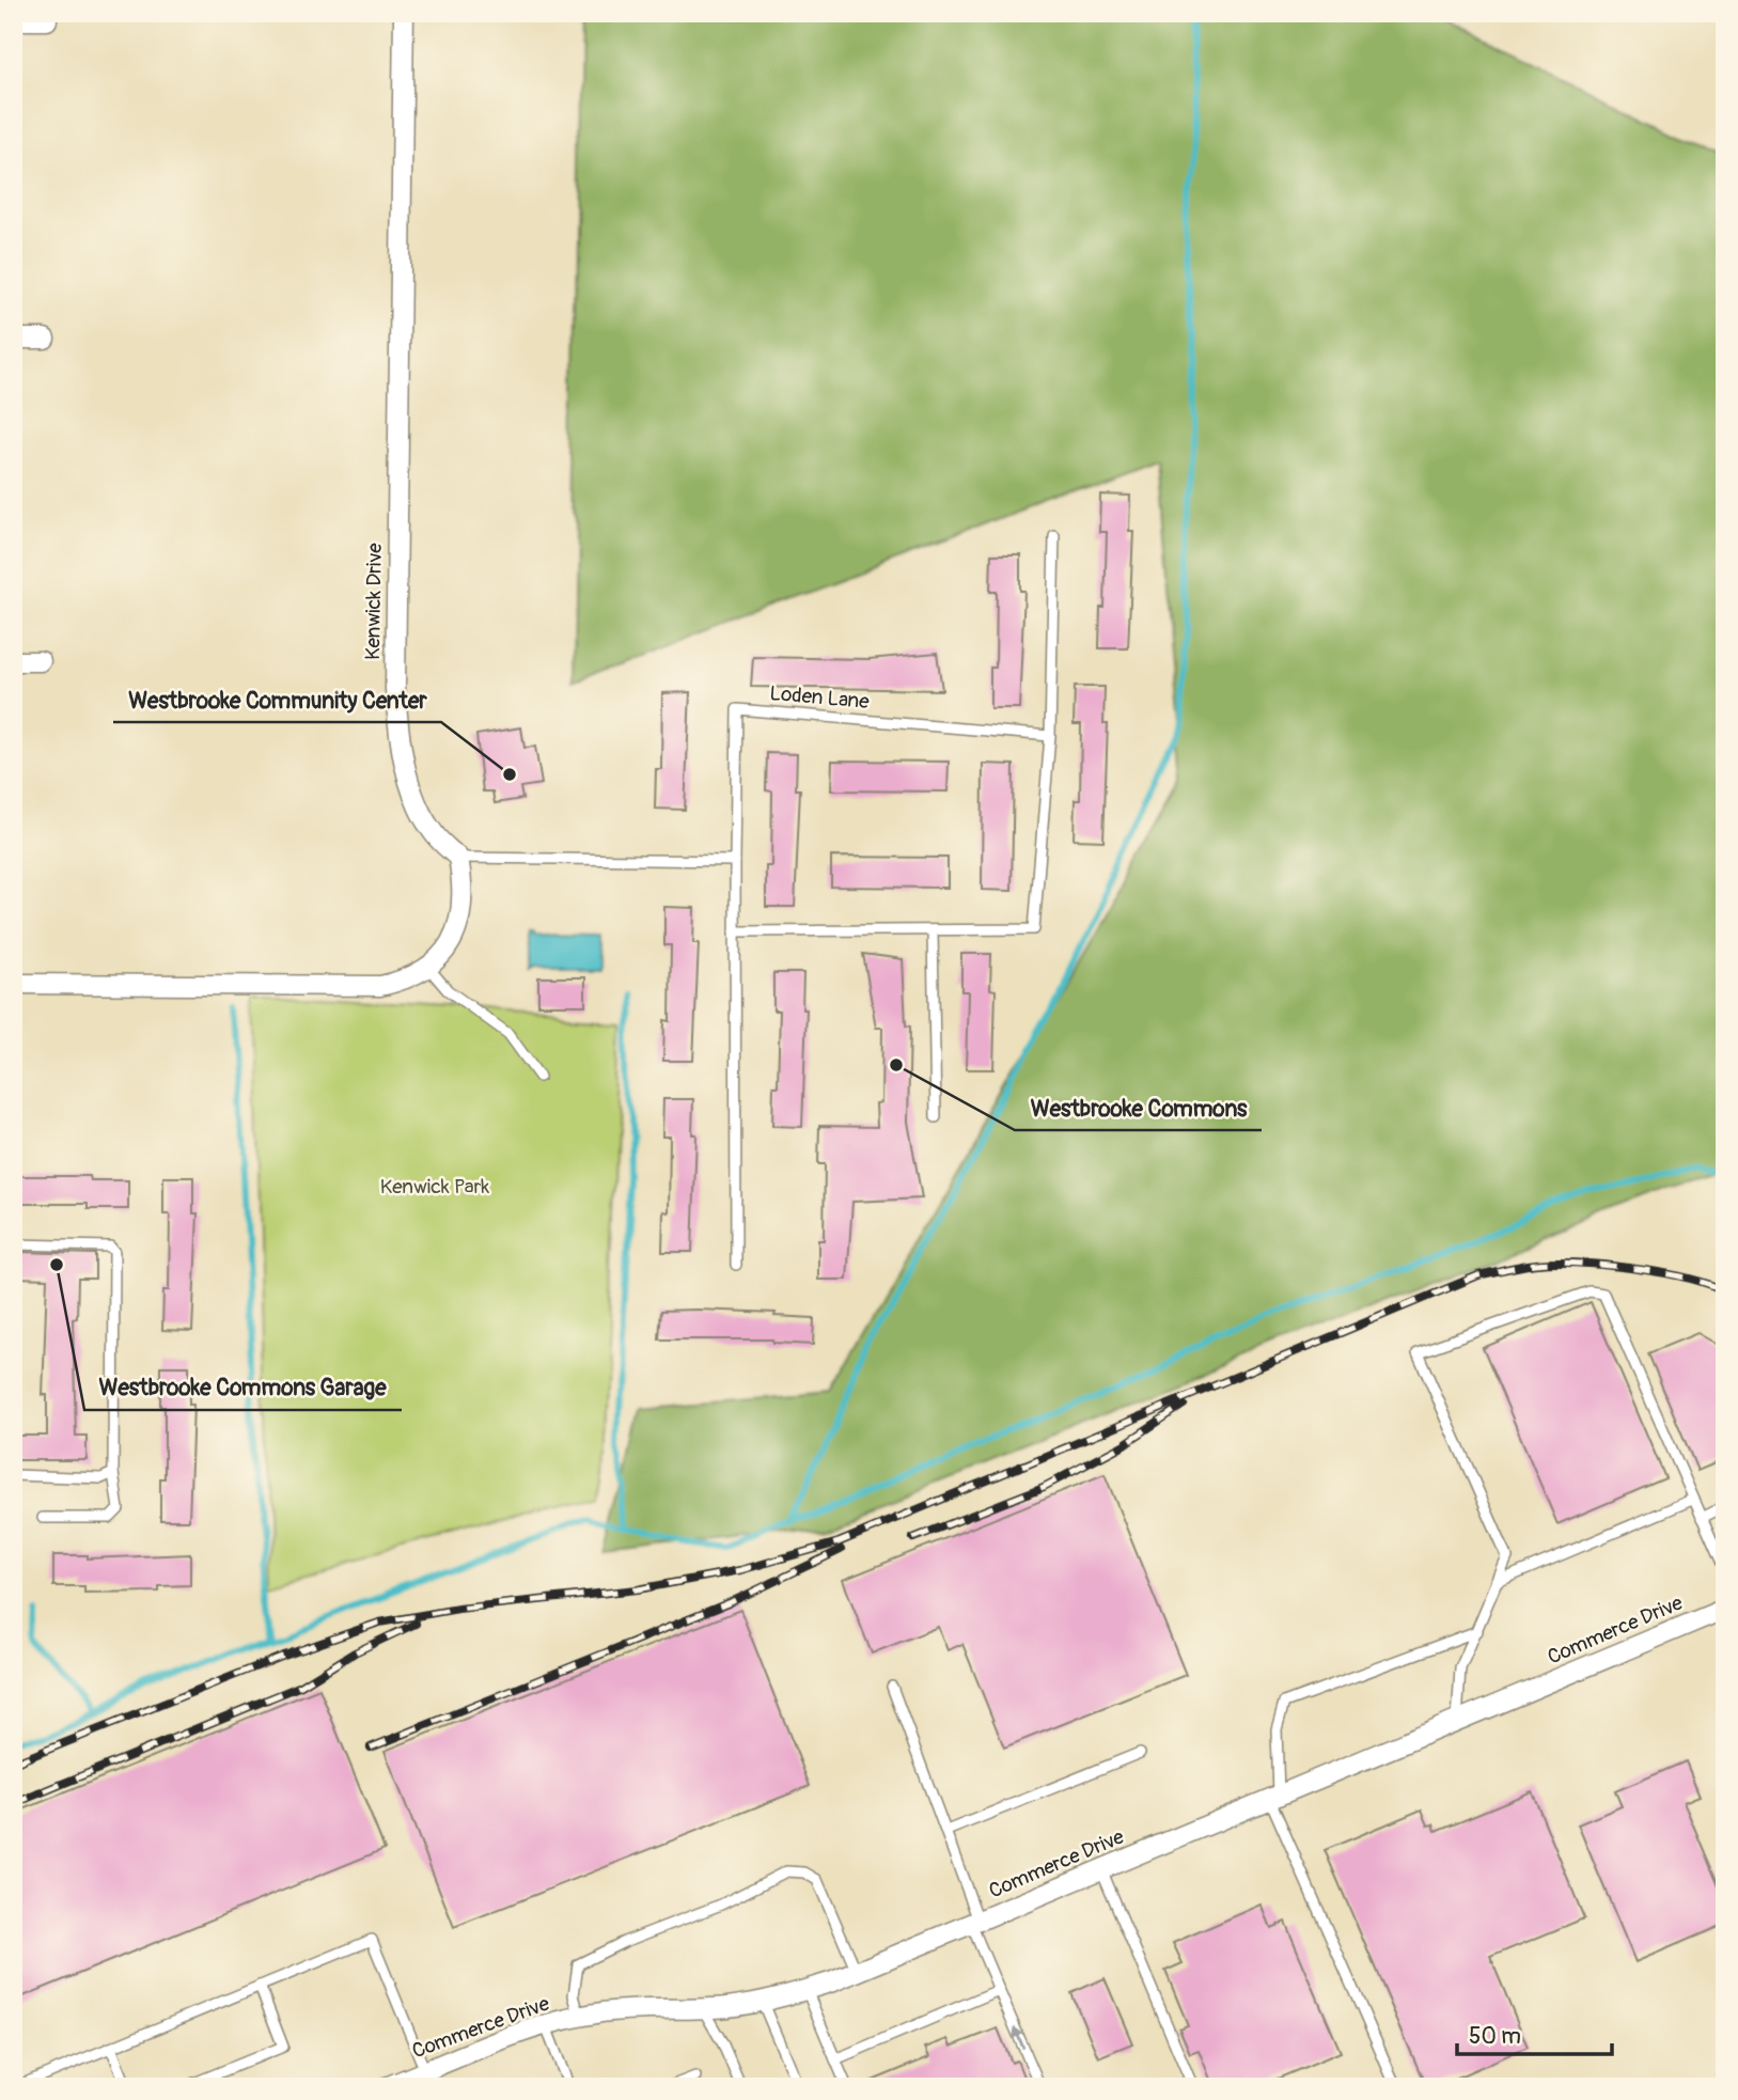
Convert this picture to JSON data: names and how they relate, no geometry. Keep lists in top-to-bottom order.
{
  "streets": {
    "street": ["Kenwick Drive", "Commerce Drive"],
    "lane": ["Loden Lane"]
  },
  "parks": ["Kenwick Park"],
  "places": ["Westbrooke Community Center", "Westbrooke Commons", "Westbrooke Commons Garage"],
  "scale_bar": "50 m"
}
